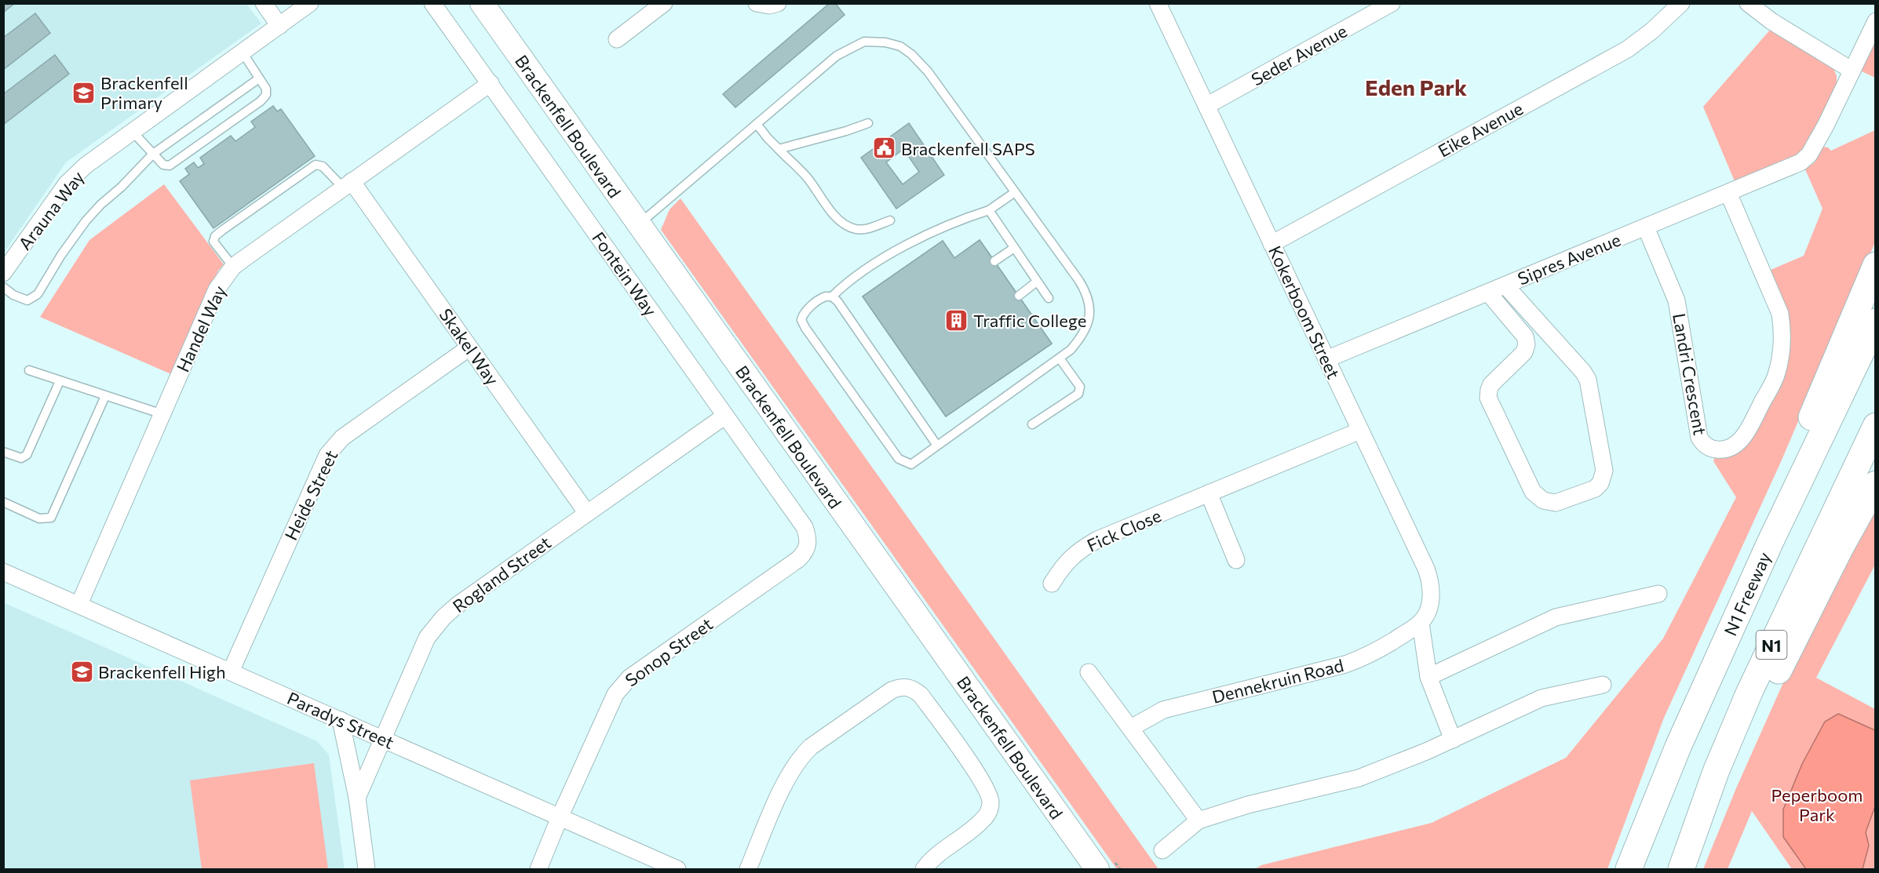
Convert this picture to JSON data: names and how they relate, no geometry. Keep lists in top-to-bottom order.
{
  "streets": {
    "highway": ["N1 Freeway", "N1"],
    "street": [
      "Seder Avenue",
      "Brackenfell Boulevard",
      "Eike Avenue",
      "Arauna Way",
      "Sipres Avenue",
      "Fontein Way",
      "Kokerboom Street",
      "Handel Way",
      "Skakel Way",
      "Landri Crescent",
      "Heide Street",
      "Fick Close",
      "Rogland Street",
      "Sonop Street",
      "Dennekruin Road",
      "Paradys Street"
    ]
  },
  "crossings": [
    ["Seder Avenue", "Kokerboom Street"],
    ["Eike Avenue", "Kokerboom Street"],
    ["Sipres Avenue", "Kokerboom Street"],
    ["Sipres Avenue", "Landri Crescent"],
    ["Fontein Way", "Handel Way"],
    ["Fontein Way", "Rogland Street"],
    ["Fontein Way", "Sonop Street"],
    ["Kokerboom Street", "Fick Close"],
    ["Kokerboom Street", "Dennekruin Road"],
    ["Handel Way", "Skakel Way"],
    ["Handel Way", "Paradys Street"],
    ["Skakel Way", "Heide Street"],
    ["Skakel Way", "Rogland Street"],
    ["Heide Street", "Paradys Street"],
    ["Rogland Street", "Paradys Street"],
    ["Sonop Street", "Paradys Street"]
  ],
  "districts": ["Eden Park"],
  "parks": ["Peperboom Park"],
  "places": {
    "school or university": ["Brackenfell Primary", "Brackenfell High"],
    "public building": ["Brackenfell SAPS"],
    "building": ["Traffic College"]
  }
}
